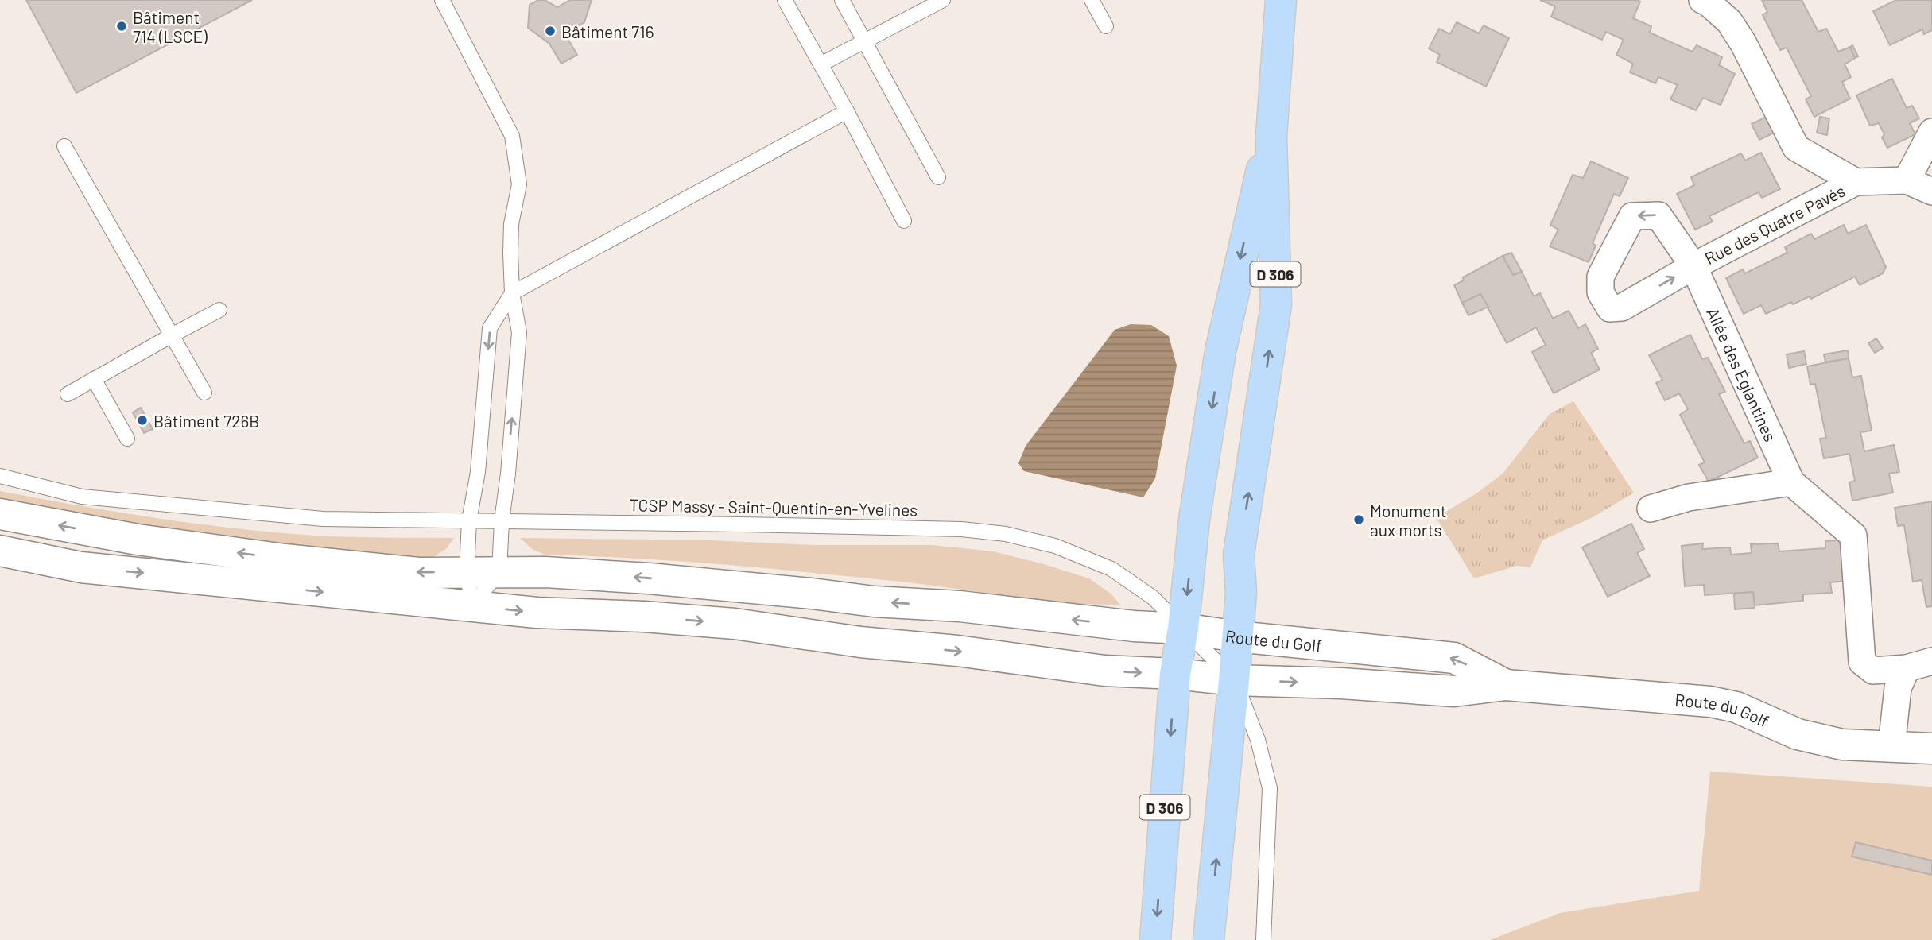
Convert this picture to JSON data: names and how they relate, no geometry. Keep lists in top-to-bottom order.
{
  "streets": {
    "main road": ["D 306", "Route du Golf"],
    "street": ["Rue des Quatre Pavés", "Allée des Églantines"],
    "lane": ["TCSP Massy - Saint-Quentin-en-Yvelines"]
  },
  "crossings": [
    ["Rue des Quatre Pavés", "Allée des Églantines"],
    ["D 306", "TCSP Massy - Saint-Quentin-en-Yvelines"],
    ["D 306", "Route du Golf"],
    ["TCSP Massy - Saint-Quentin-en-Yvelines", "Route du Golf"]
  ],
  "places": [
    "Bâtiment 714 (LSCE)",
    "Bâtiment 716",
    "Bâtiment 726B",
    "Monument aux morts"
  ]
}
